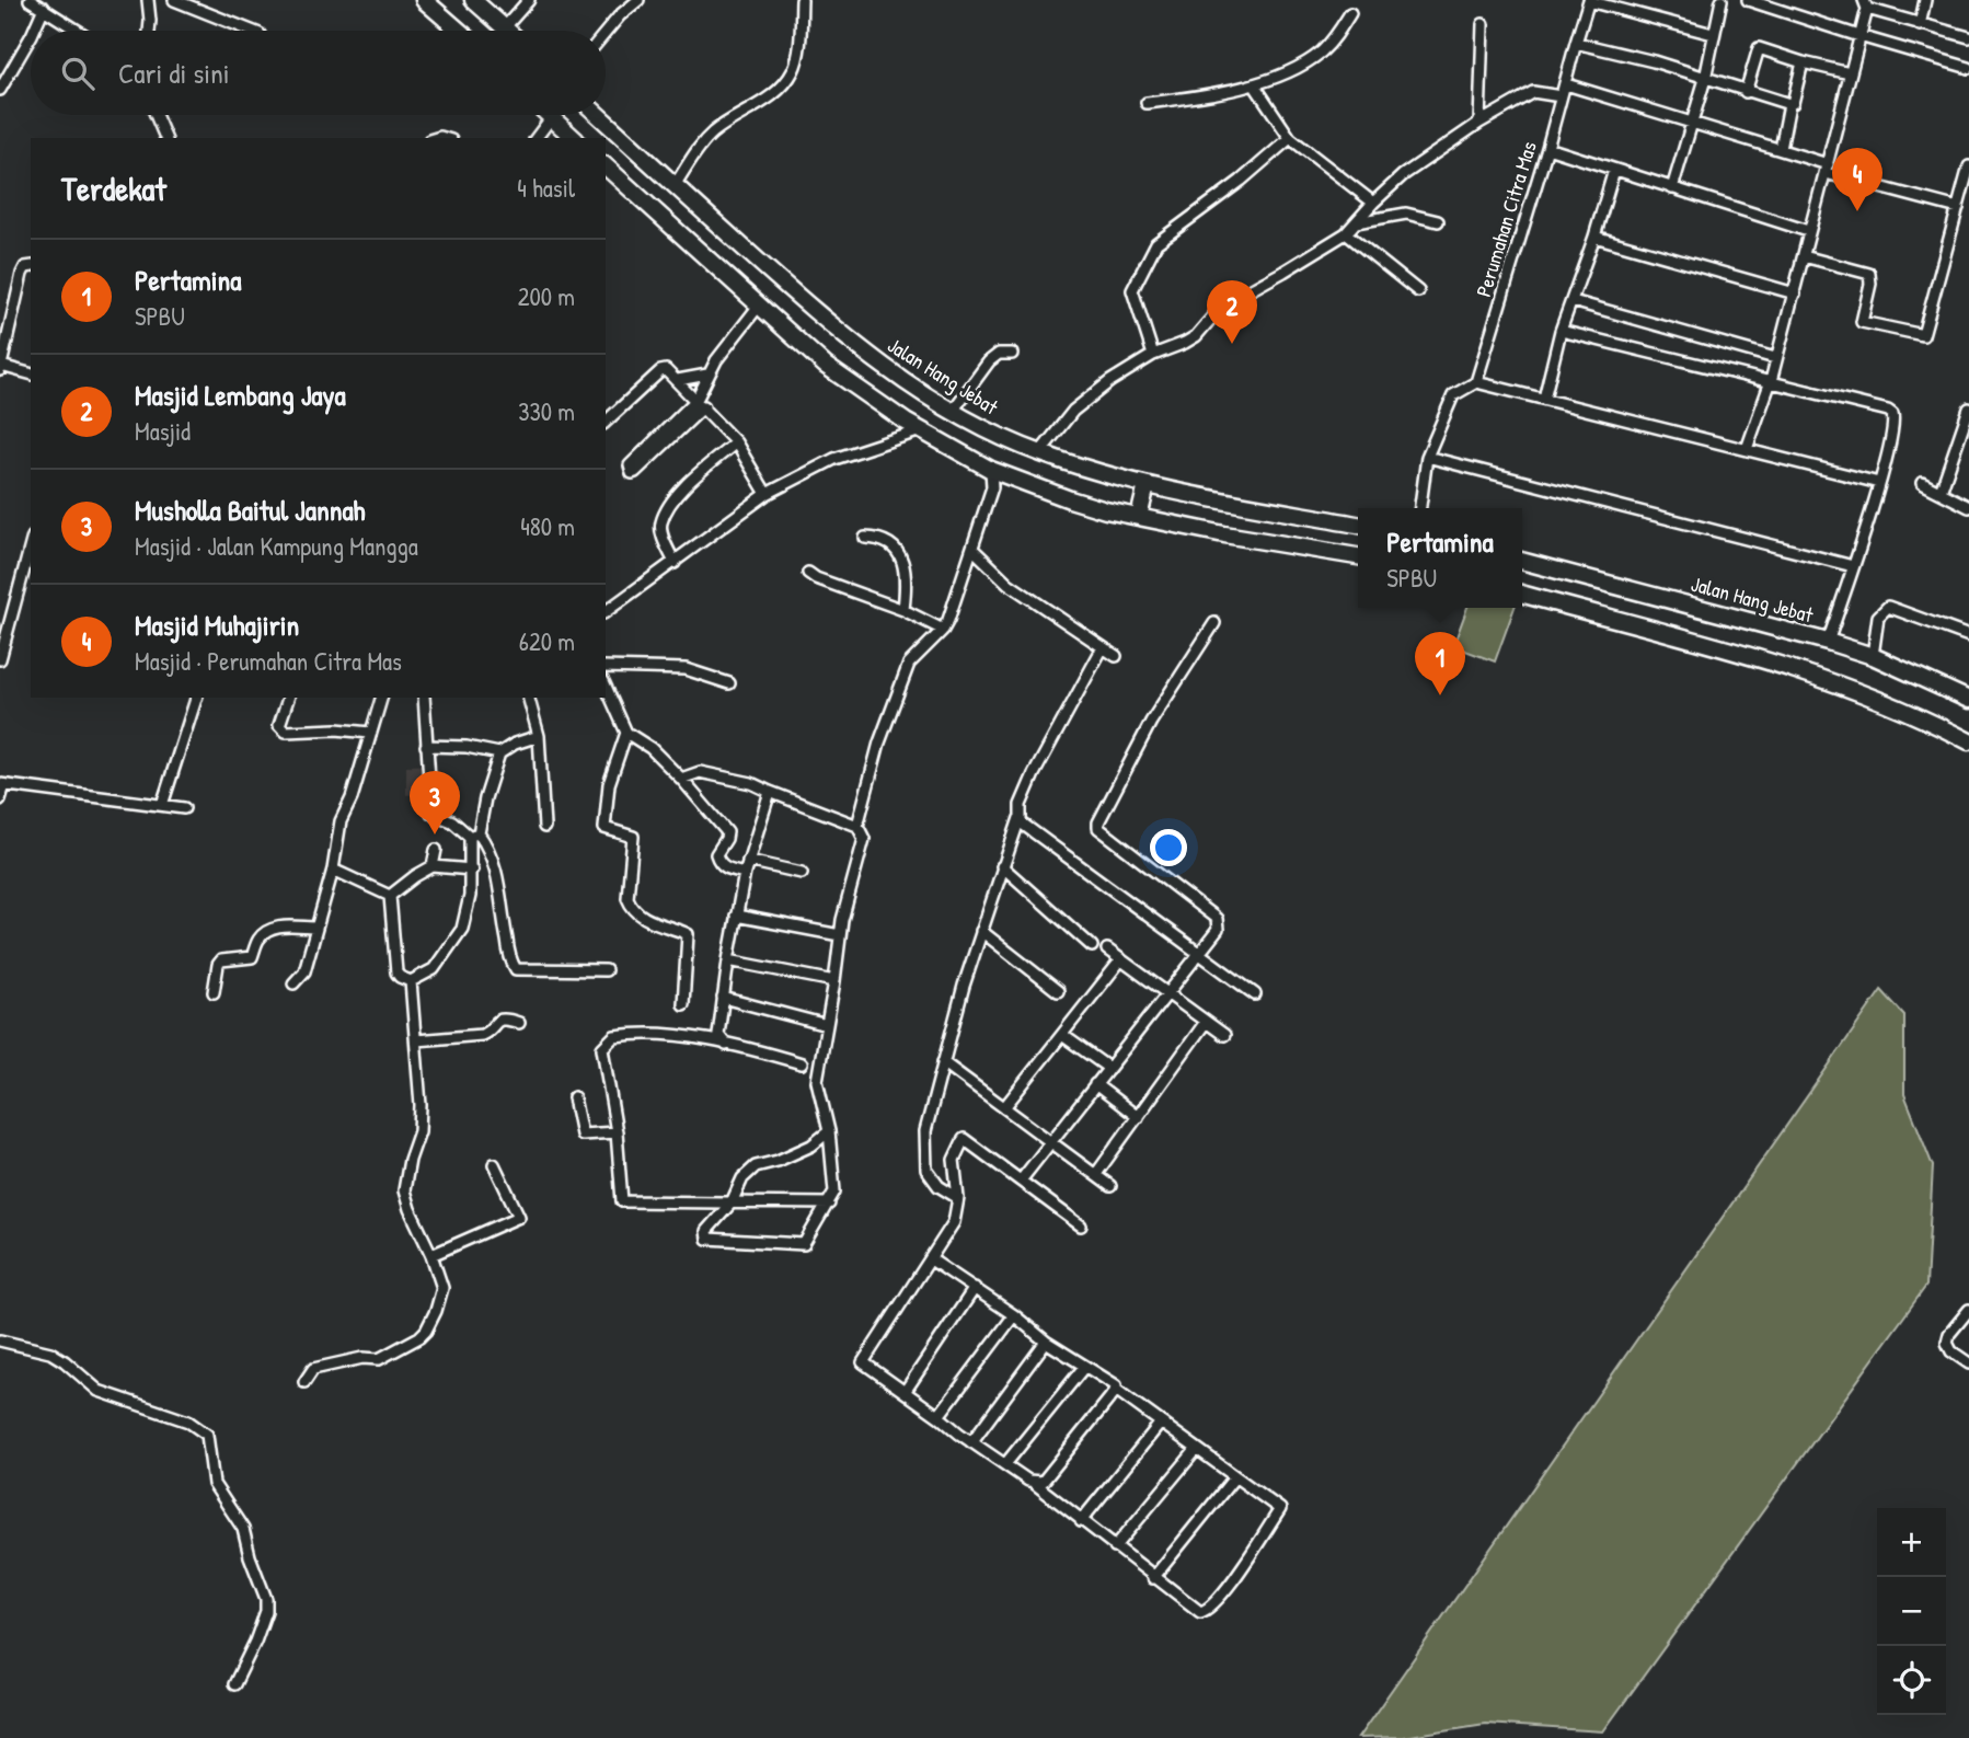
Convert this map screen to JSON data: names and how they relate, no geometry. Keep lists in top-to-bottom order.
{
  "streets": {
    "highway": ["Jalan Hang Jebat"],
    "street": ["Perumahan Citra Mas"]
  },
  "page": {
    "search": "Cari di sini",
    "heading": ["Terdekat", "4 hasil"],
    "pins": [
      "4",
      "2",
      "1",
      "3"
    ],
    "list": [
      {
        "mark": "1",
        "name": "Pertamina",
        "note": "SPBU",
        "value": "200 m"
      },
      {
        "mark": "2",
        "name": "Masjid Lembang Jaya",
        "note": "Masjid",
        "value": "330 m"
      },
      {
        "mark": "3",
        "name": "Musholla Baitul Jannah",
        "note": "Masjid · Jalan Kampung Mangga",
        "value": "480 m"
      },
      {
        "mark": "4",
        "name": "Masjid Muhajirin",
        "note": "Masjid · Perumahan Citra Mas",
        "value": "620 m"
      }
    ],
    "popup": ["Pertamina", "SPBU"],
    "map_buttons": ["+", "−"]
  }
}
